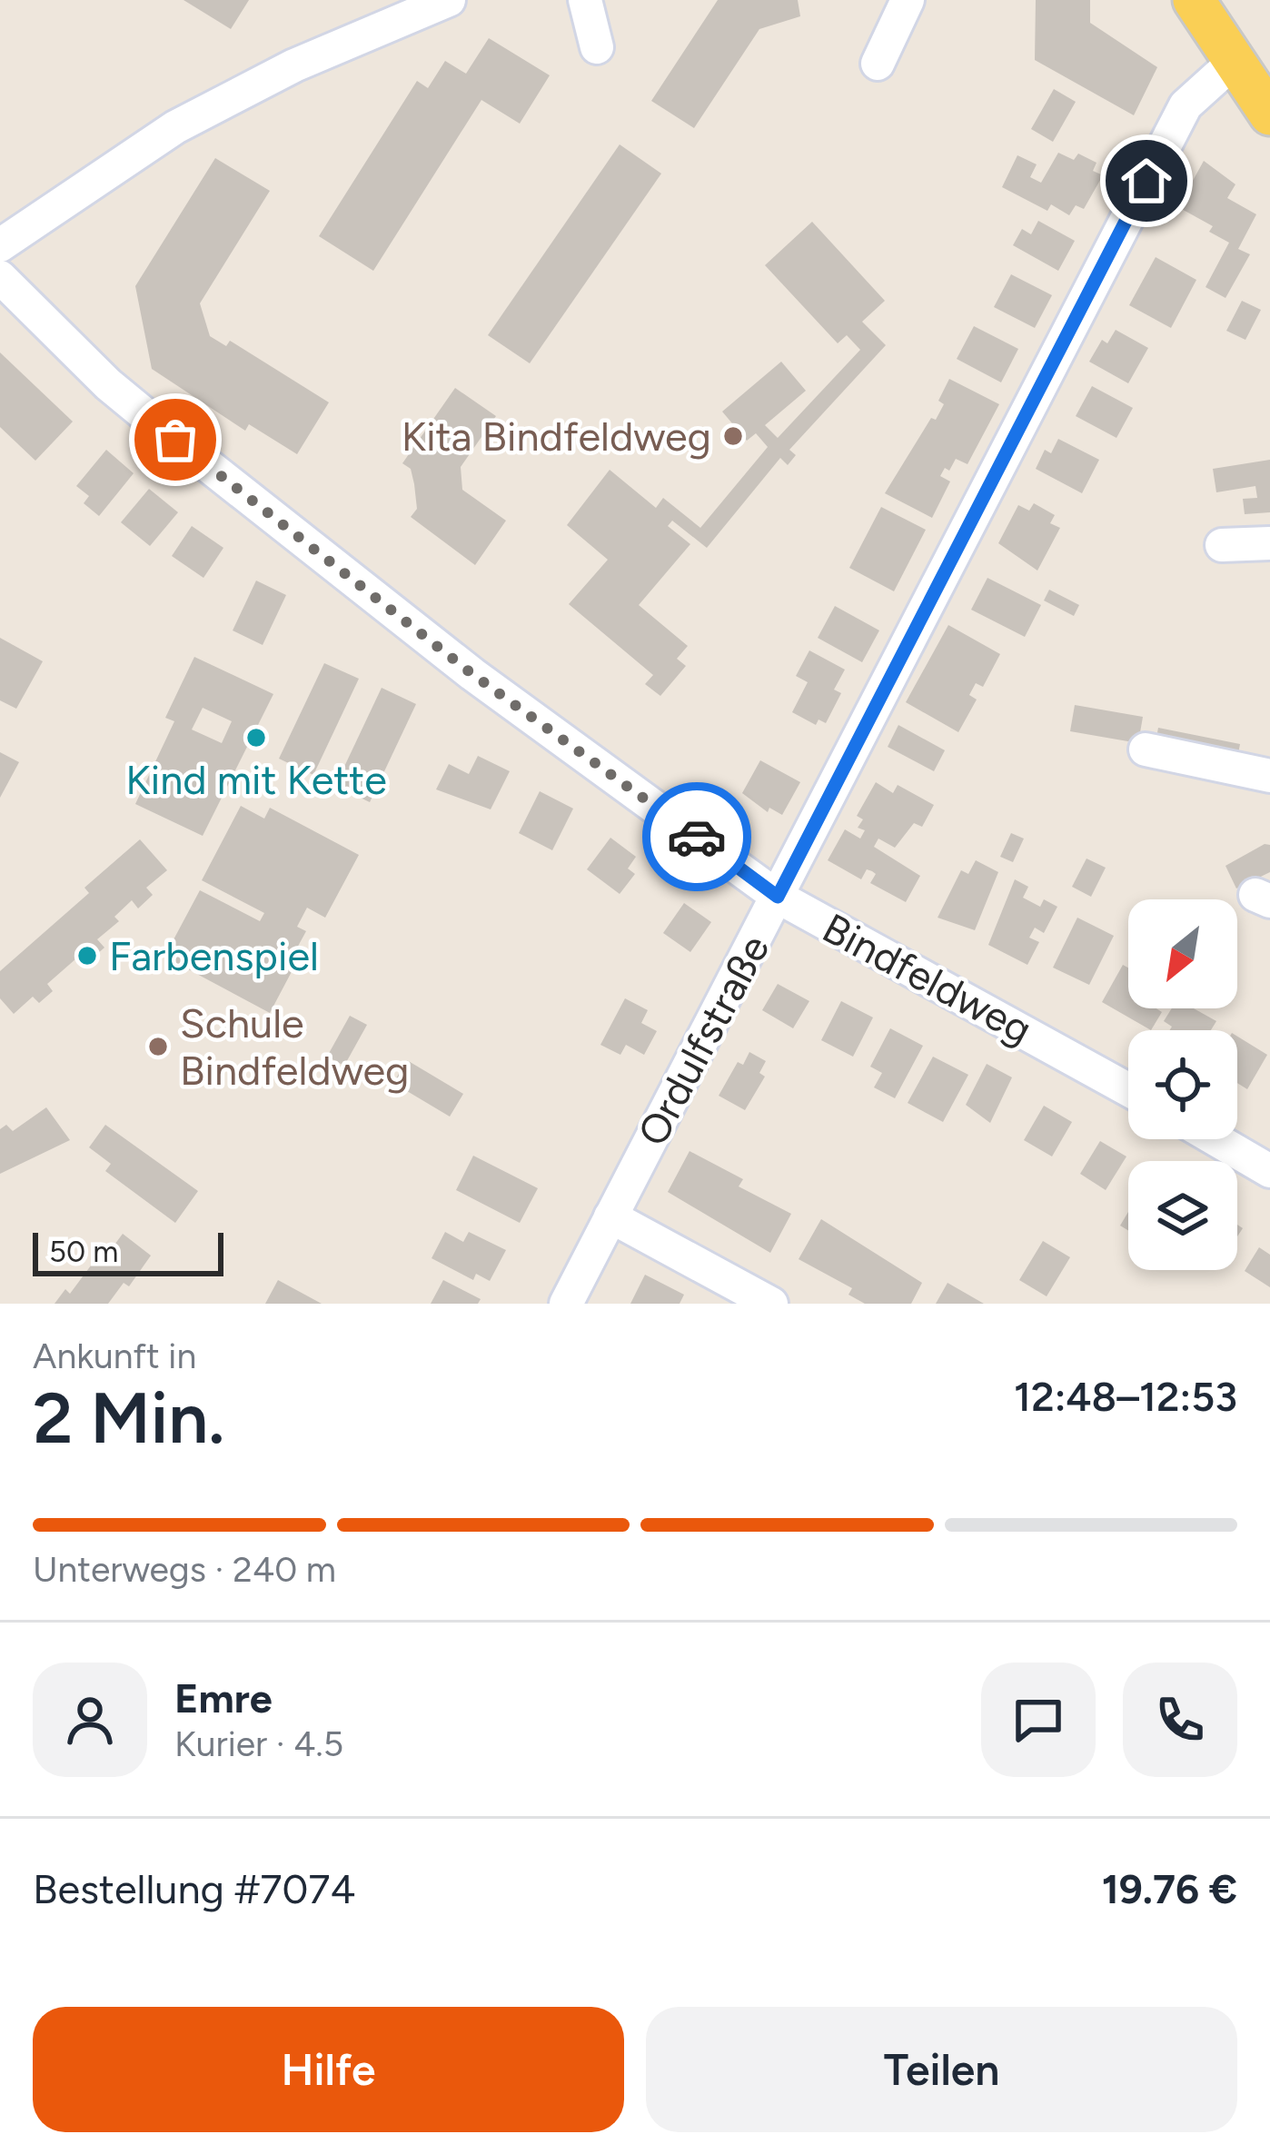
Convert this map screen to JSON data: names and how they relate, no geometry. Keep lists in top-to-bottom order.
{
  "streets": {
    "street": ["Bindfeldweg", "Ordulfstraße"]
  },
  "crossings": [
    ["Bindfeldweg", "Ordulfstraße"]
  ],
  "places": [
    "Kita Bindfeldweg",
    "Kind mit Kette",
    "Farbenspiel",
    "Schule Bindfeldweg"
  ],
  "scale_bar": "50 m",
  "north": "bottom left",
  "page": {
    "scale": "50 m",
    "heading": ["2 Min.", "Ankunft in", "12:48–12:53"],
    "panel": [
      "Emre",
      "Kurier · 4.5",
      "Bestellung #7074",
      "19.76 €"
    ],
    "bar": "Unterwegs · 240 m",
    "buttons": ["Hilfe", "Teilen"]
  }
}
